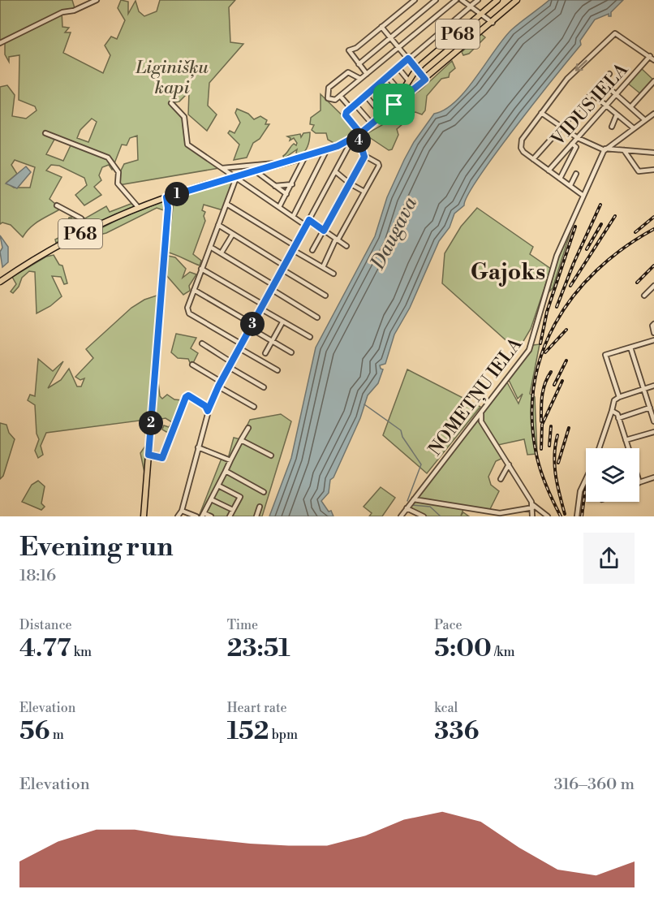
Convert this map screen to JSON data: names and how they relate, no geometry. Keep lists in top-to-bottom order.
{
  "streets": {
    "main road": ["P68"],
    "street": ["VIDUS IELA", "NOMETŅU IELA"]
  },
  "districts": ["Gajoks"],
  "water": ["Daugava"],
  "parks": ["Liginišķu kapi"],
  "page": {
    "pins": [
      "4",
      "1",
      "3",
      "2"
    ],
    "heading": ["Evening run", "18:16"],
    "stats": [
      ["Distance", "4.77 km"],
      ["Time", "23:51"],
      ["Pace", "5:00 /km"],
      ["Elevation", "56 m"],
      ["Heart rate", "152 bpm"],
      ["kcal", "336"]
    ],
    "chart": ["Elevation", "316–360 m"]
  }
}
